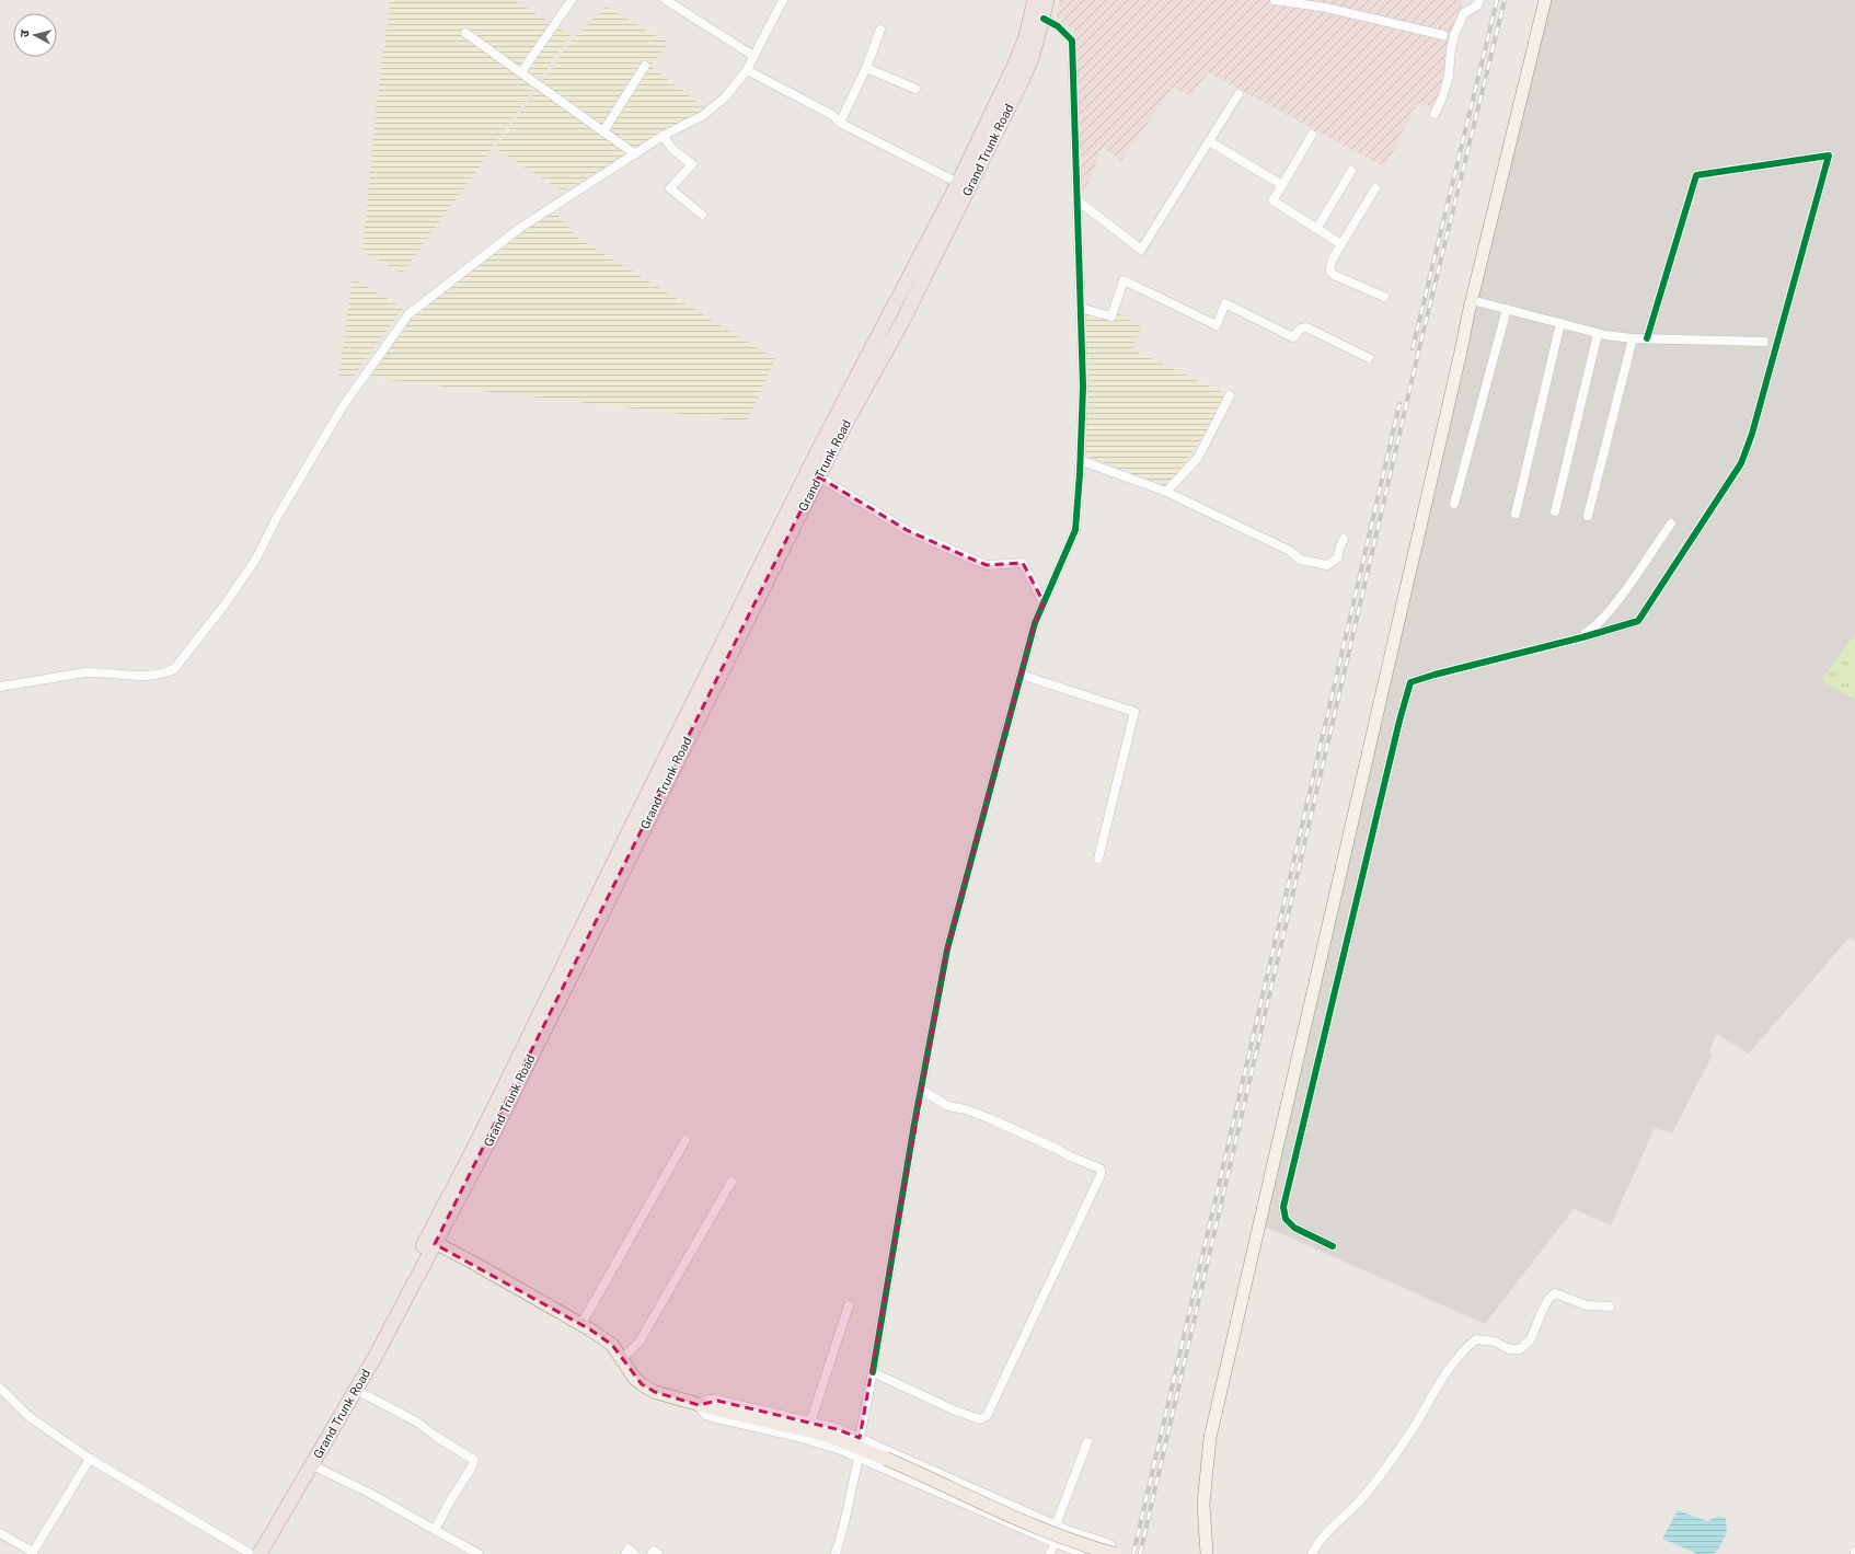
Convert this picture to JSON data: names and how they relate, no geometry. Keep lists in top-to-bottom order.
{
  "streets": {
    "highway": ["Grand Trunk Road"]
  },
  "north": "left"
}
